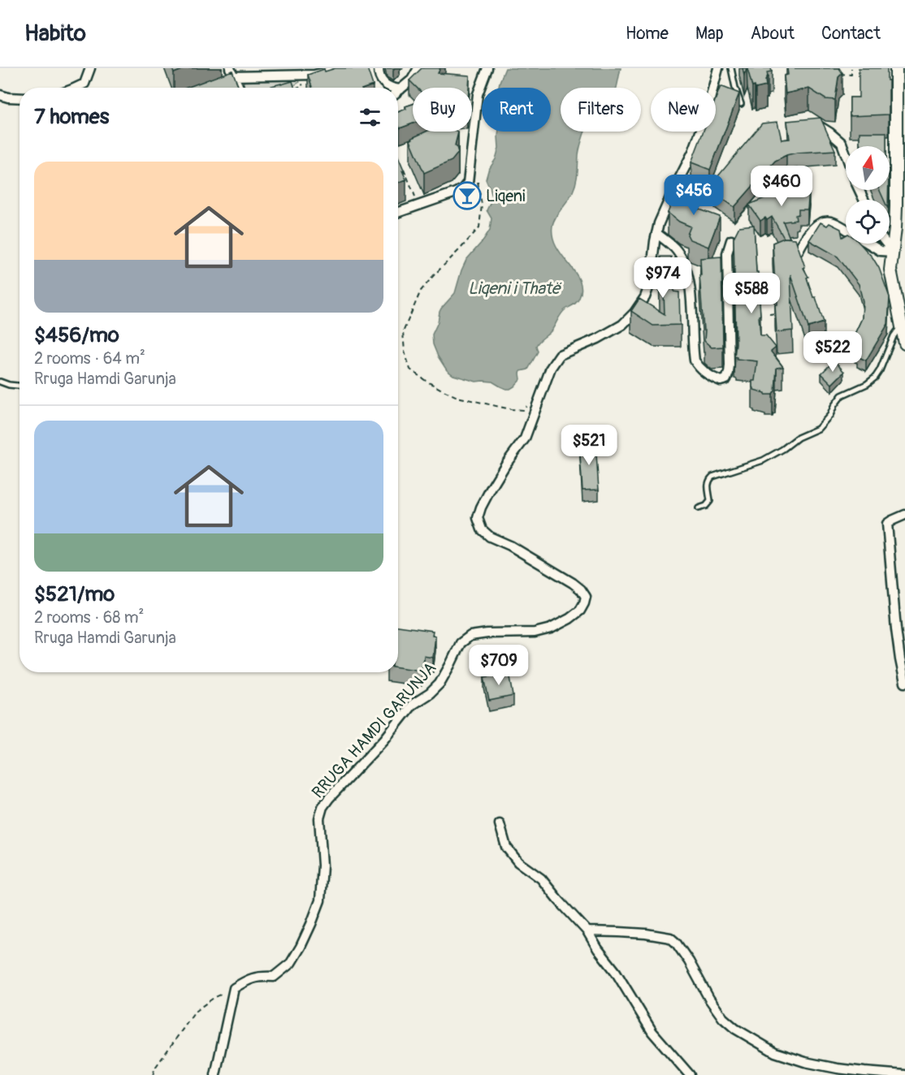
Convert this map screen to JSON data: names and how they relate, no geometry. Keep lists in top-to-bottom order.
{
  "streets": {
    "street": ["RRUGA HAMDI GARUNJA"]
  },
  "water": ["Liqeni i Thatë"],
  "places": {
    "bar": ["Liqeni"]
  },
  "north": "top",
  "page": {
    "header": "Habito",
    "nav": [
      "Home",
      "Map",
      "About",
      "Contact"
    ],
    "chip": [
      "Buy",
      "Rent",
      "Filters",
      "New"
    ],
    "heading": "7 homes",
    "list": [
      {
        "name": "$456/mo",
        "note": "2 rooms · 64 m² · Rruga Hamdi Garunja"
      },
      {
        "name": "$521/mo",
        "note": "2 rooms · 68 m² · Rruga Hamdi Garunja"
      }
    ],
    "price": [
      "$460",
      "$456",
      "$974",
      "$588",
      "$522",
      "$521",
      "$709"
    ]
  }
}
